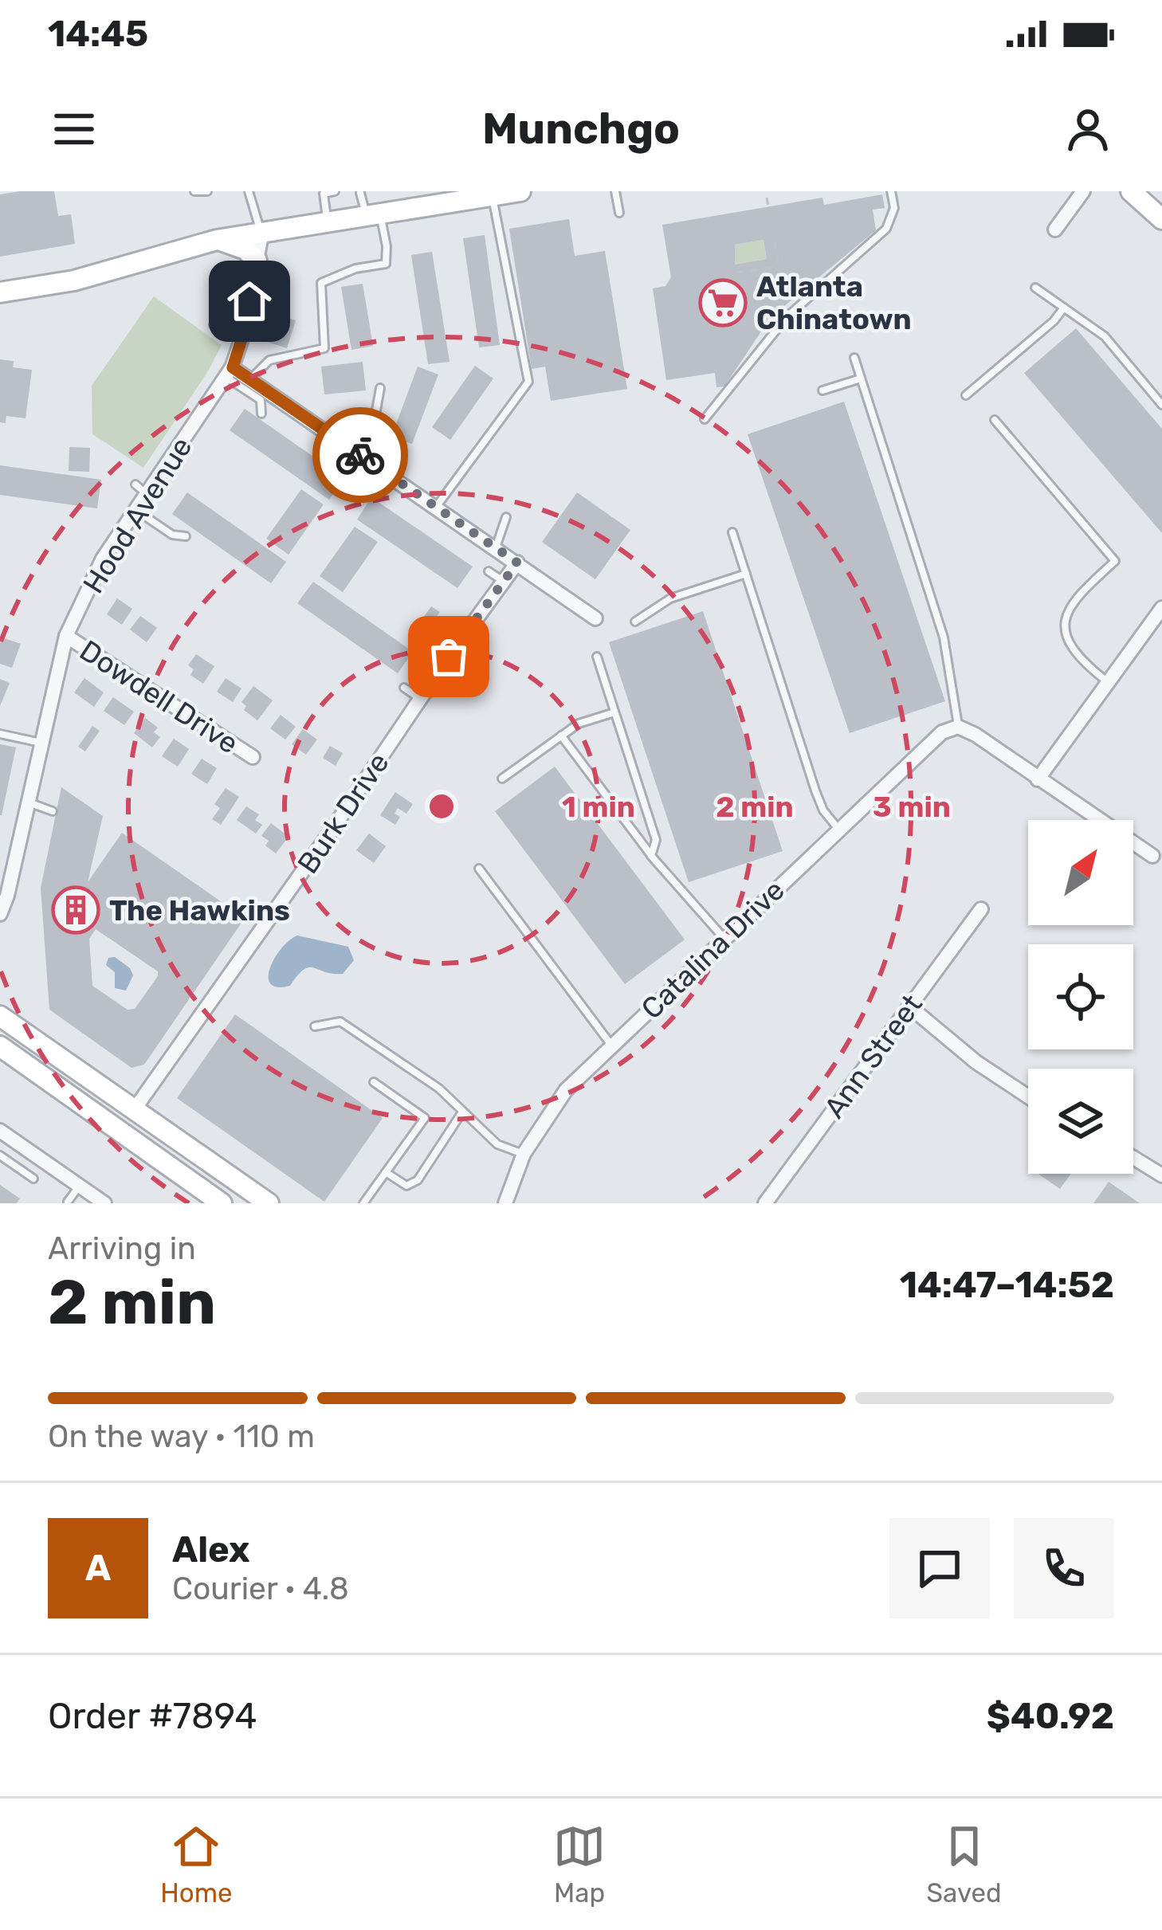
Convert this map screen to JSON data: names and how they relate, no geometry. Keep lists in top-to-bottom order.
{
  "streets": {
    "street": [
      "Hood Avenue",
      "Dowdell Drive",
      "Burk Drive",
      "Catalina Drive",
      "Ann Street"
    ]
  },
  "crossings": [
    ["Hood Avenue", "Dowdell Drive"]
  ],
  "places": {
    "supermarket": ["Atlanta Chinatown"],
    "building": ["The Hawkins"]
  },
  "north": "top right",
  "page": {
    "status": "14:45",
    "header": "Munchgo",
    "heading": ["2 min", "Arriving in", "14:47–14:52"],
    "panel": [
      "Alex",
      "Courier · 4.8",
      "Order #7894",
      "$40.92"
    ],
    "bar": "On the way · 110 m",
    "round": "A",
    "tabs": ["Home", "Map", "Saved"]
  },
  "rings": ["1 min", "2 min", "3 min"]
}
